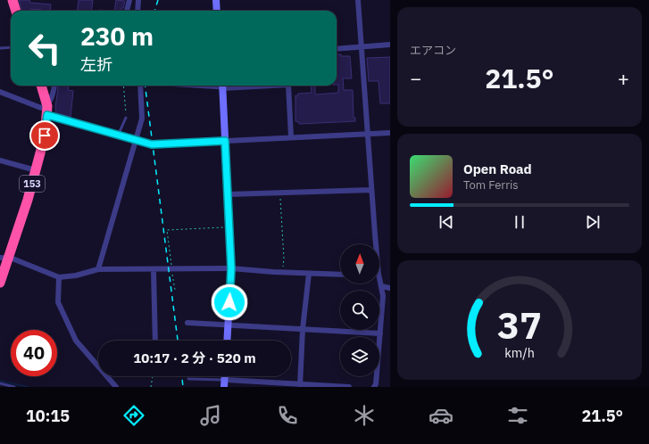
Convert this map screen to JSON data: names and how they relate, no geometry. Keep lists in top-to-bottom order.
{
  "streets": {
    "highway": ["153"]
  },
  "north": "top",
  "page": {
    "tile": "エアコン",
    "turn": ["230 m", "左折"],
    "heat": ["−", "21.5°", "+"],
    "song": ["Open Road", "Tom Ferris"],
    "limit": "40",
    "trip": "10:17 · 2 分 · 520 m",
    "tabs": ["10:15", "21.5°"],
    "gauge": ["37", "km/h"]
  }
}
